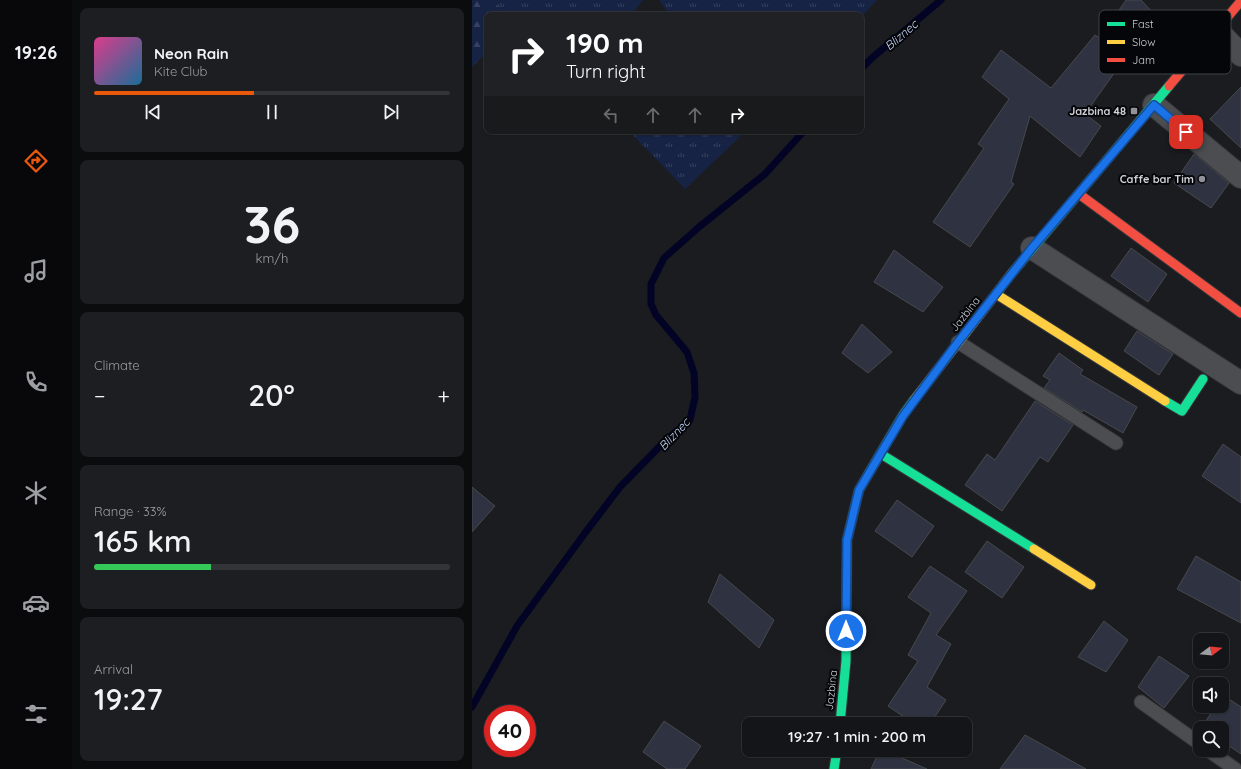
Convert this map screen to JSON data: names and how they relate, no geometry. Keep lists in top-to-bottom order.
{
  "streets": {
    "street": ["Jazbina"]
  },
  "water": ["Bliznec"],
  "places": {
    "transit": ["Jazbina 48"],
    "other": ["Caffe bar Tim"]
  },
  "legend": ["Fast", "Slow", "Jam"],
  "north": "right",
  "page": {
    "tabs": "19:26",
    "turn": ["190 m", "Turn right"],
    "song": ["Neon Rain", "Kite Club"],
    "tile": [
      ["36", "km/h"],
      "Climate",
      ["Range · 33%", "165 km"],
      ["Arrival", "19:27"]
    ],
    "heat": ["−", "20°", "+"],
    "limit": "40",
    "trip": "19:27 · 1 min · 200 m"
  }
}
